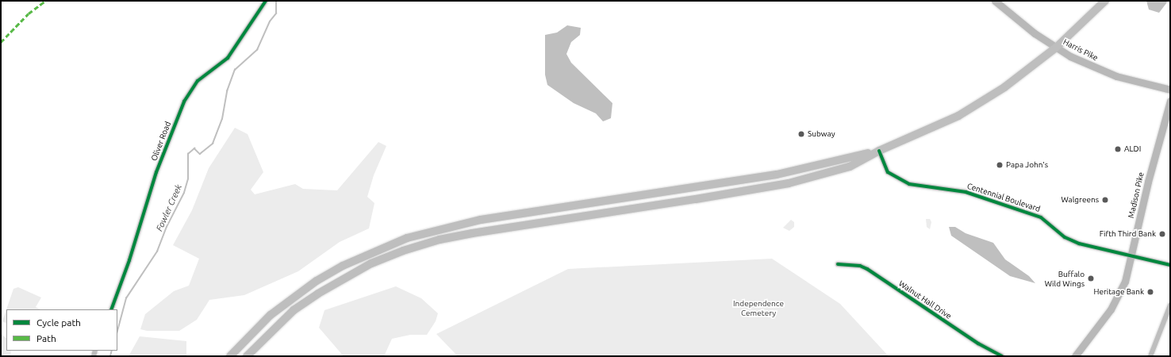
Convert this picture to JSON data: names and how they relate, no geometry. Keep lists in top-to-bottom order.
{
  "streets": {
    "main road": ["Harris Pike", "Madison Pike"],
    "street": ["Oliver Road", "Centennial Boulevard", "Walnut Hall Drive"]
  },
  "crossings": [
    ["Madison Pike", "Centennial Boulevard"]
  ],
  "water": ["Fowler Creek"],
  "parks": ["Independence Cemetery"],
  "places": [
    "Subway",
    "ALDI",
    "Papa John's",
    "Walgreens",
    "Fifth Third Bank",
    "Buffalo Wild Wings",
    "Heritage Bank"
  ],
  "legend": ["Cycle path", "Path"]
}
